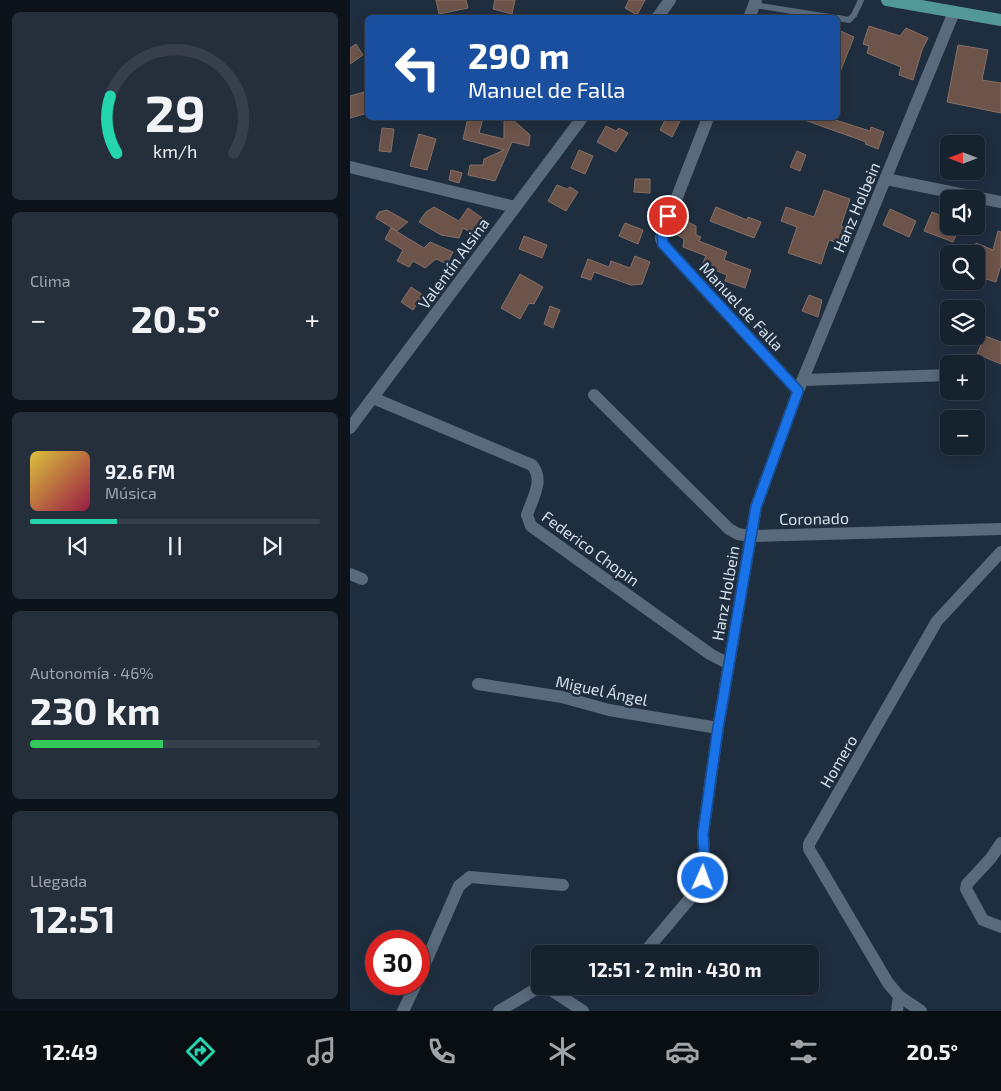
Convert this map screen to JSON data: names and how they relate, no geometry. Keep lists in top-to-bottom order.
{
  "streets": {
    "street": [
      "Hanz Holbein",
      "Valentín Alsina",
      "Manuel de Falla",
      "Coronado",
      "Federico Chopin",
      "Miguel Ángel",
      "Homero"
    ]
  },
  "crossings": [
    ["Hanz Holbein", "Manuel de Falla"],
    ["Hanz Holbein", "Coronado"],
    ["Hanz Holbein", "Federico Chopin"],
    ["Hanz Holbein", "Miguel Ángel"],
    ["Valentín Alsina", "Federico Chopin"]
  ],
  "north": "left",
  "page": {
    "turn": ["290 m", "Manuel de Falla"],
    "map_buttons": ["+", "−"],
    "tile": [
      "Clima",
      ["Autonomía · 46%", "230 km"],
      ["Llegada", "12:51"]
    ],
    "heat": ["−", "20.5°", "+"],
    "song": ["92.6 FM", "Música"],
    "limit": "30",
    "trip": "12:51 · 2 min · 430 m",
    "tabs": ["12:49", "20.5°"],
    "gauge": ["29", "km/h"]
  }
}
